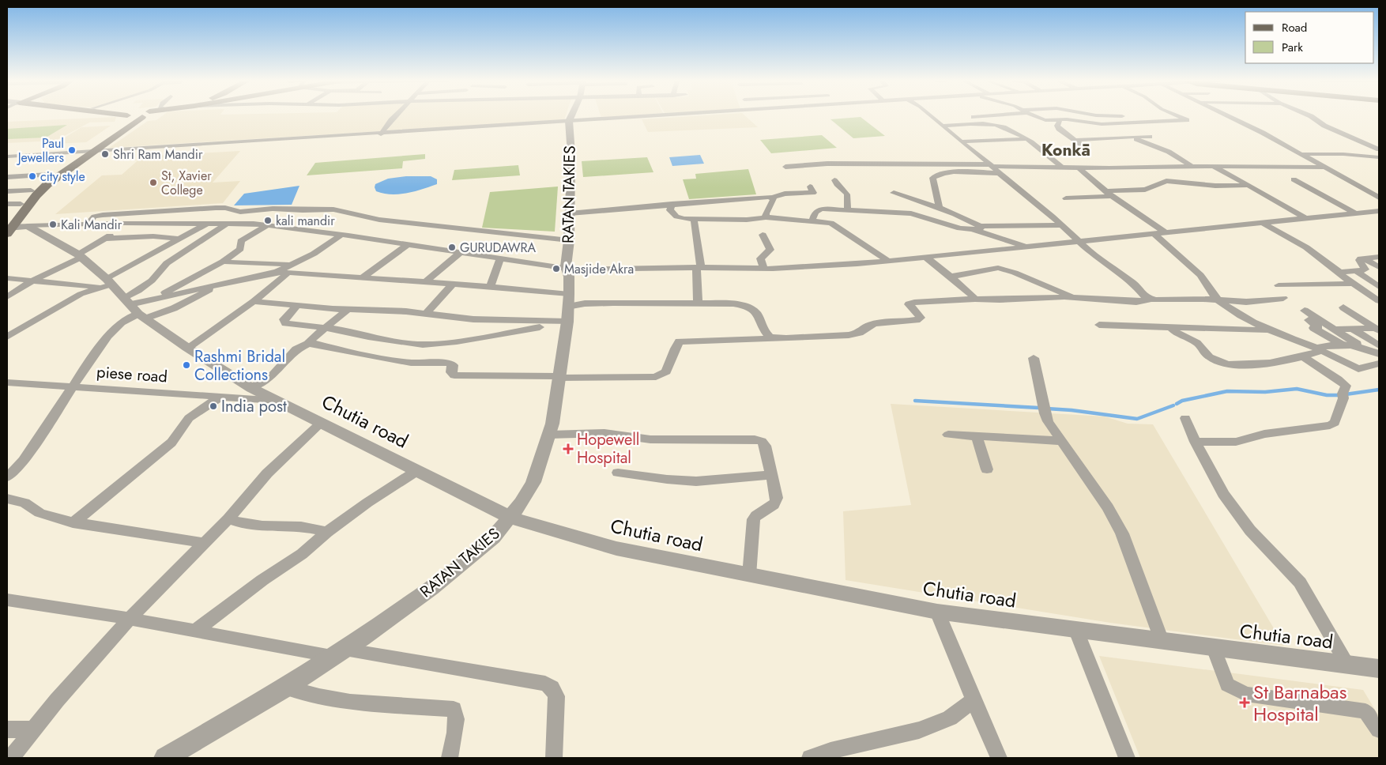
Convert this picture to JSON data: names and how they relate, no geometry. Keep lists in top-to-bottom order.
{
  "streets": {
    "street": ["RATAN TAKIES", "piese road", "Chutia road"]
  },
  "crossings": [
    ["RATAN TAKIES", "Chutia road"],
    ["piese road", "Chutia road"]
  ],
  "districts": ["Konkā"],
  "places": {
    "other": [
      "Paul Jewellers",
      "Shri Ram Mandir",
      "city style",
      "St, Xavier College",
      "kali mandir",
      "Kali Mandir",
      "GURUDAWRA",
      "Masjide Akra",
      "Rashmi Bridal Collections",
      "India post"
    ],
    "health": ["Hopewell Hospital", "St Barnabas Hospital"]
  },
  "legend": ["Road", "Park"]
}
